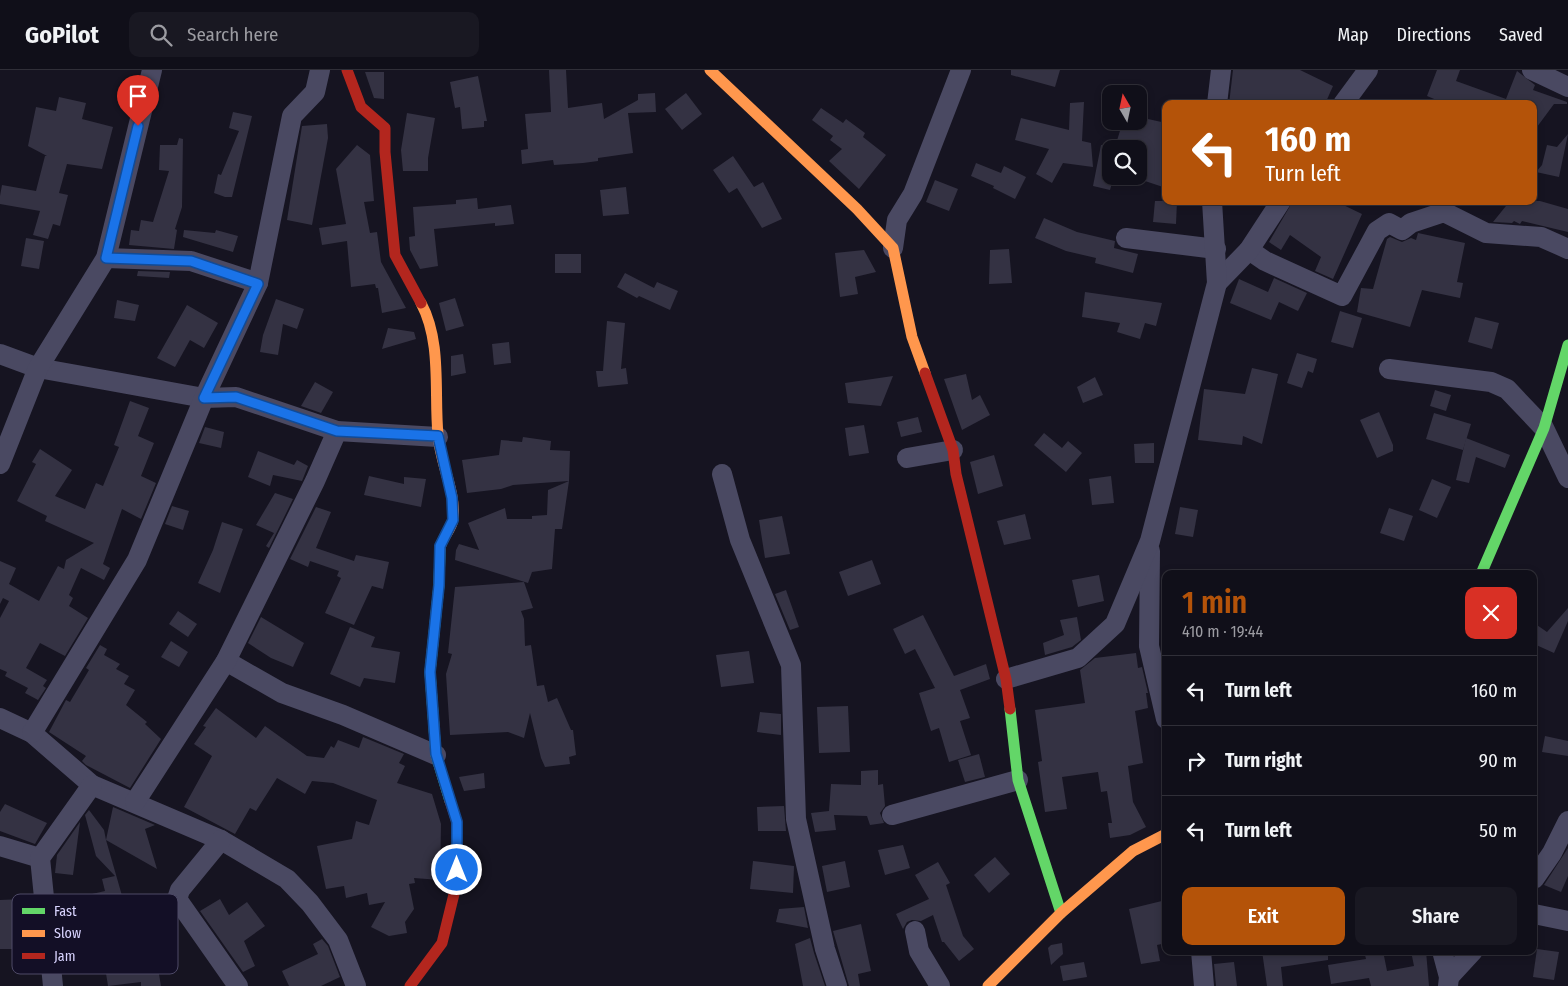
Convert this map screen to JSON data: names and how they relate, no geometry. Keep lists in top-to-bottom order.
{
  "legend": ["Fast", "Slow", "Jam"],
  "north": "top",
  "page": {
    "header": "GoPilot",
    "search": "Search here",
    "nav": ["Map", "Directions", "Saved"],
    "turn": ["160 m", "Turn left"],
    "heading": ["1 min", "410 m · 19:44"],
    "list": [
      {
        "name": "Turn left",
        "value": "160 m"
      },
      {
        "name": "Turn right",
        "value": "90 m"
      },
      {
        "name": "Turn left",
        "value": "50 m"
      }
    ],
    "buttons": ["Exit", "Share"]
  }
}
